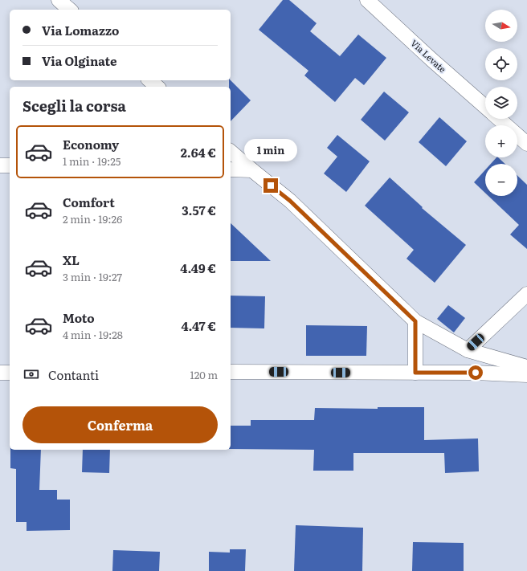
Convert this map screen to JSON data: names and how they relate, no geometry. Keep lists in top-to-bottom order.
{
  "streets": {
    "street": ["Via Levate"]
  },
  "north": "right",
  "page": {
    "map_buttons": ["+", "−"],
    "banner": ["Via Lomazzo", "Via Olginate"],
    "heading": "Scegli la corsa",
    "list": [
      {
        "name": "Economy",
        "note": "1 min · 19:25",
        "value": "2.64 €"
      },
      {
        "name": "Comfort",
        "note": "2 min · 19:26",
        "value": "3.57 €"
      },
      {
        "name": "XL",
        "note": "3 min · 19:27",
        "value": "4.49 €"
      },
      {
        "name": "Moto",
        "note": "4 min · 19:28",
        "value": "4.47 €"
      }
    ],
    "bubble": "1 min",
    "pay": ["Contanti", "120 m"],
    "buttons": "Conferma"
  }
}
